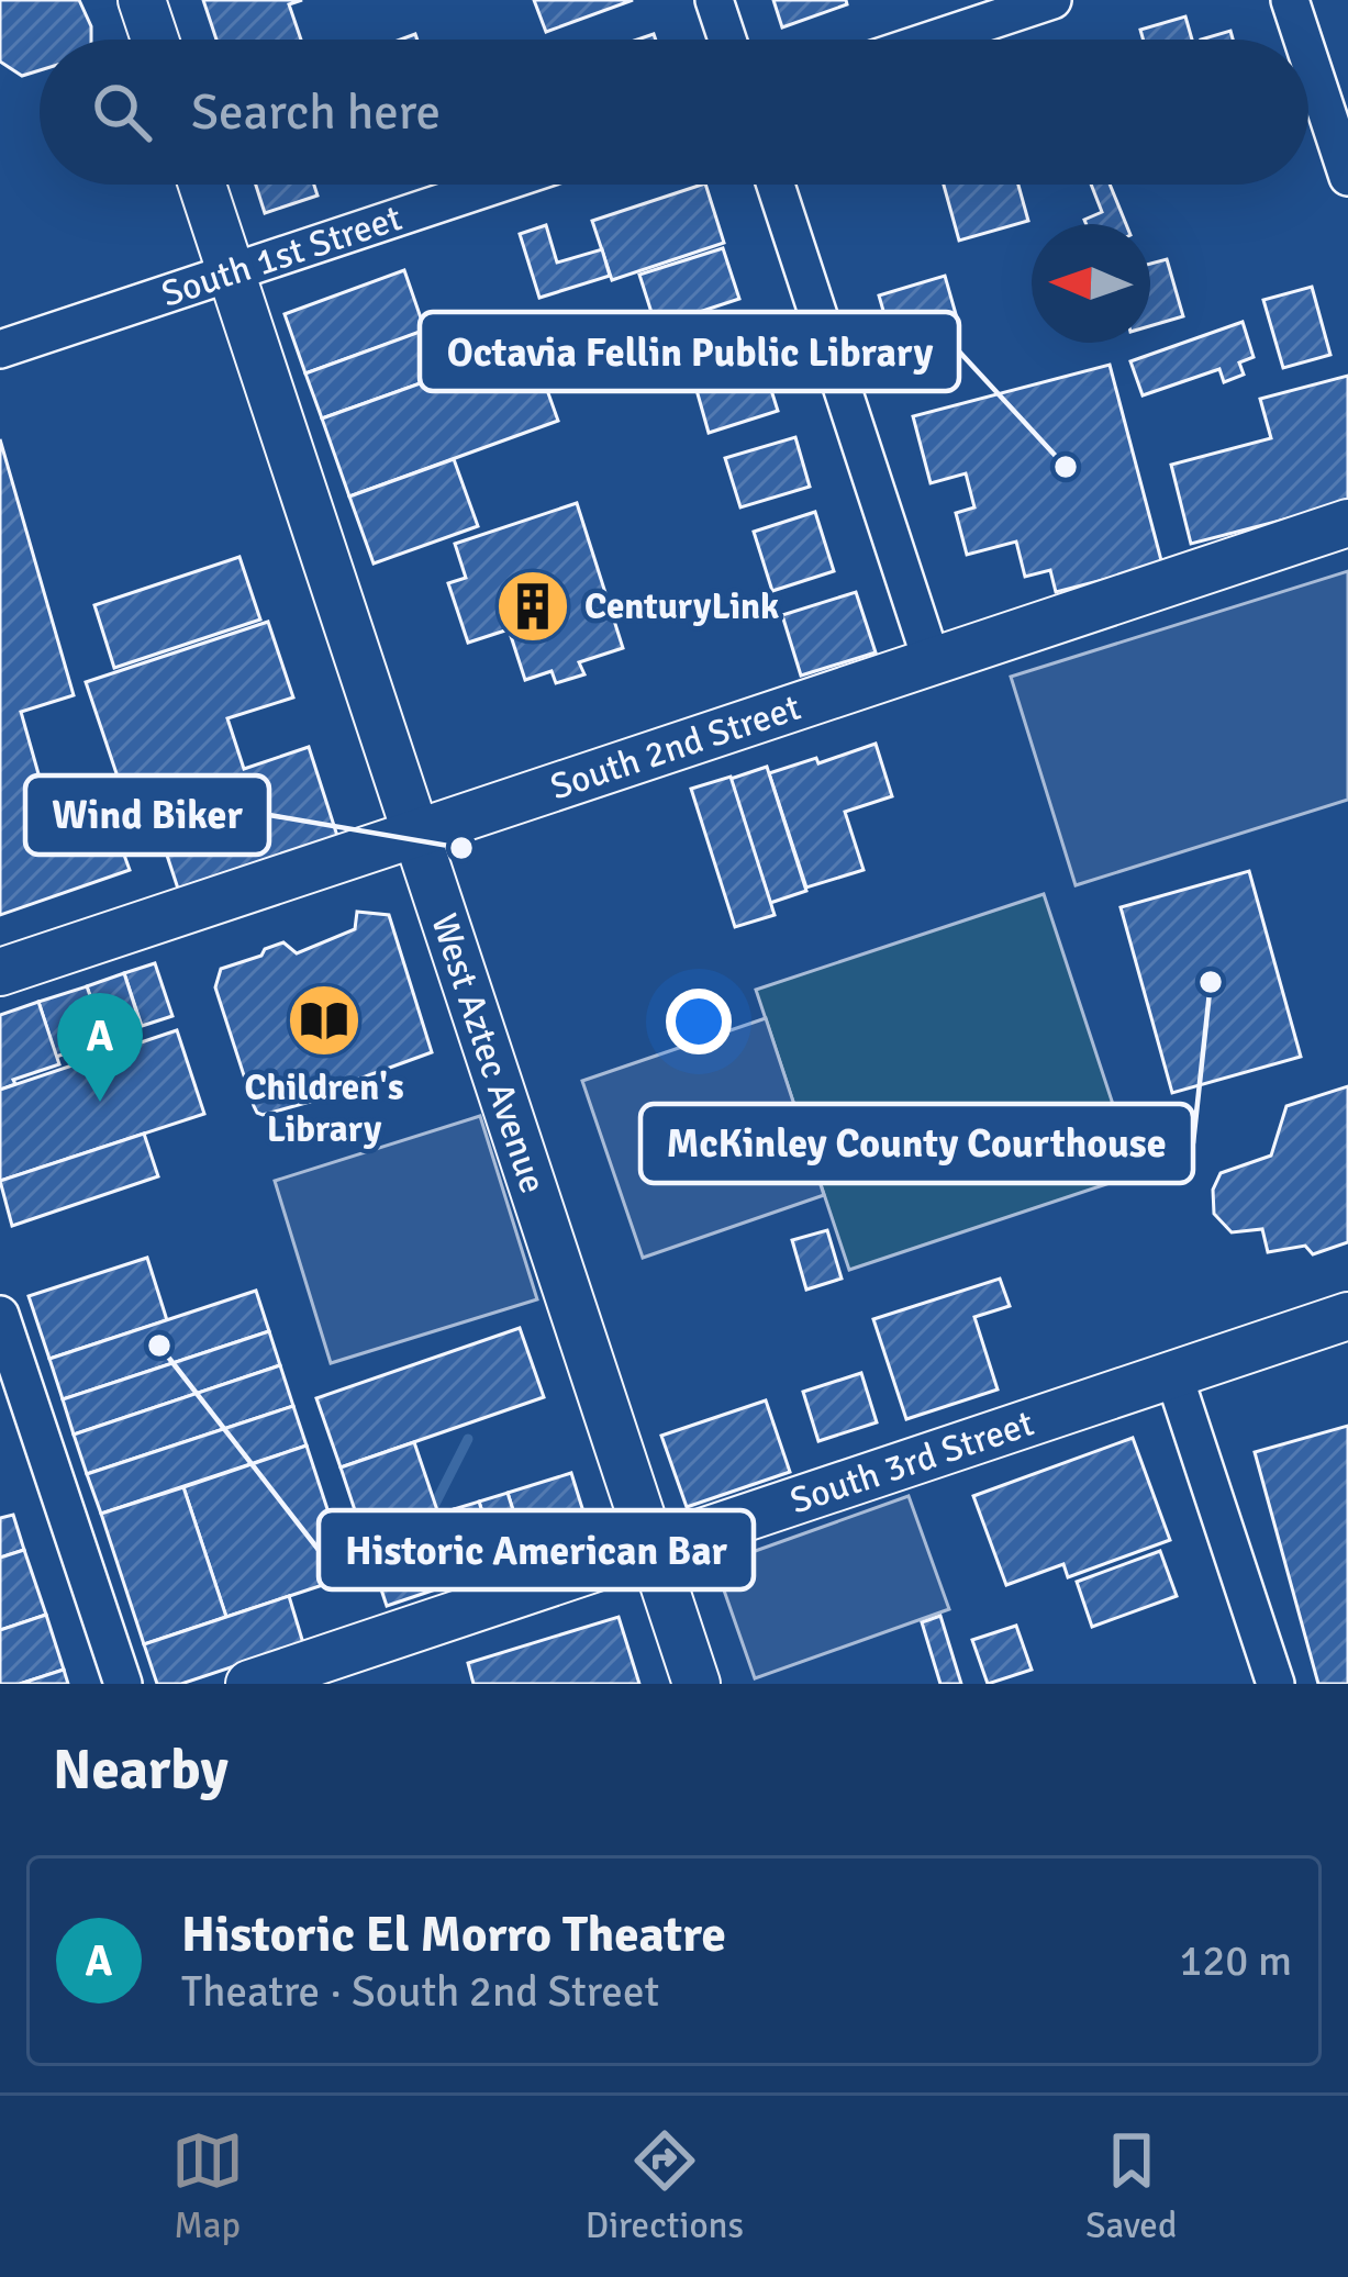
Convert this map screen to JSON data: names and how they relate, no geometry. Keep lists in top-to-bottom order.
{
  "streets": {
    "main road": ["South 2nd Street", "West Aztec Avenue", "South 3rd Street"],
    "street": ["South 1st Street"]
  },
  "crossings": [
    ["South 1st Street", "West Aztec Avenue"],
    ["South 2nd Street", "West Aztec Avenue"],
    ["West Aztec Avenue", "South 3rd Street"]
  ],
  "places": {
    "other": [
      "Octavia Fellin Public Library",
      "Wind Biker",
      "McKinley County Courthouse",
      "Historic American Bar"
    ],
    "building": ["CenturyLink"],
    "library": ["Children's Library"]
  },
  "north": "left",
  "page": {
    "search": "Search here",
    "pins": "A",
    "heading": "Nearby",
    "list": [
      {
        "mark": "A",
        "name": "Historic El Morro Theatre",
        "note": "Theatre · South 2nd Street",
        "value": "120 m"
      }
    ],
    "nav": ["Map", "Directions", "Saved"]
  }
}
